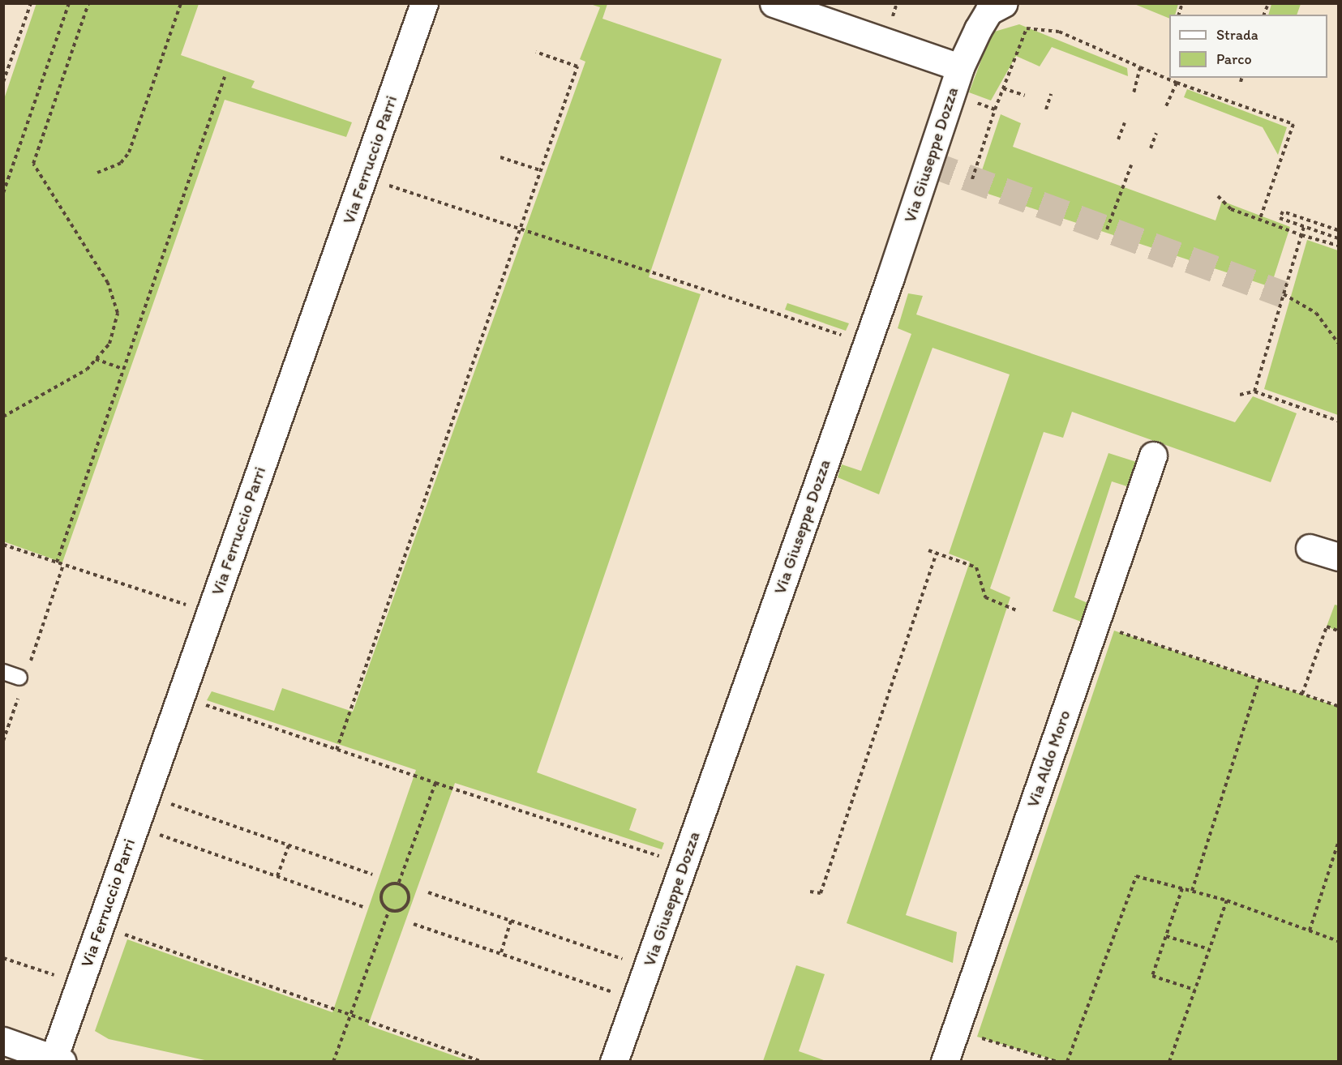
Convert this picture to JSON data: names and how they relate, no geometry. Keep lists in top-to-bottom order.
{
  "streets": {
    "street": ["Via Giuseppe Dozza", "Via Ferruccio Parri", "Via Aldo Moro"]
  },
  "legend": ["Strada", "Parco"]
}
